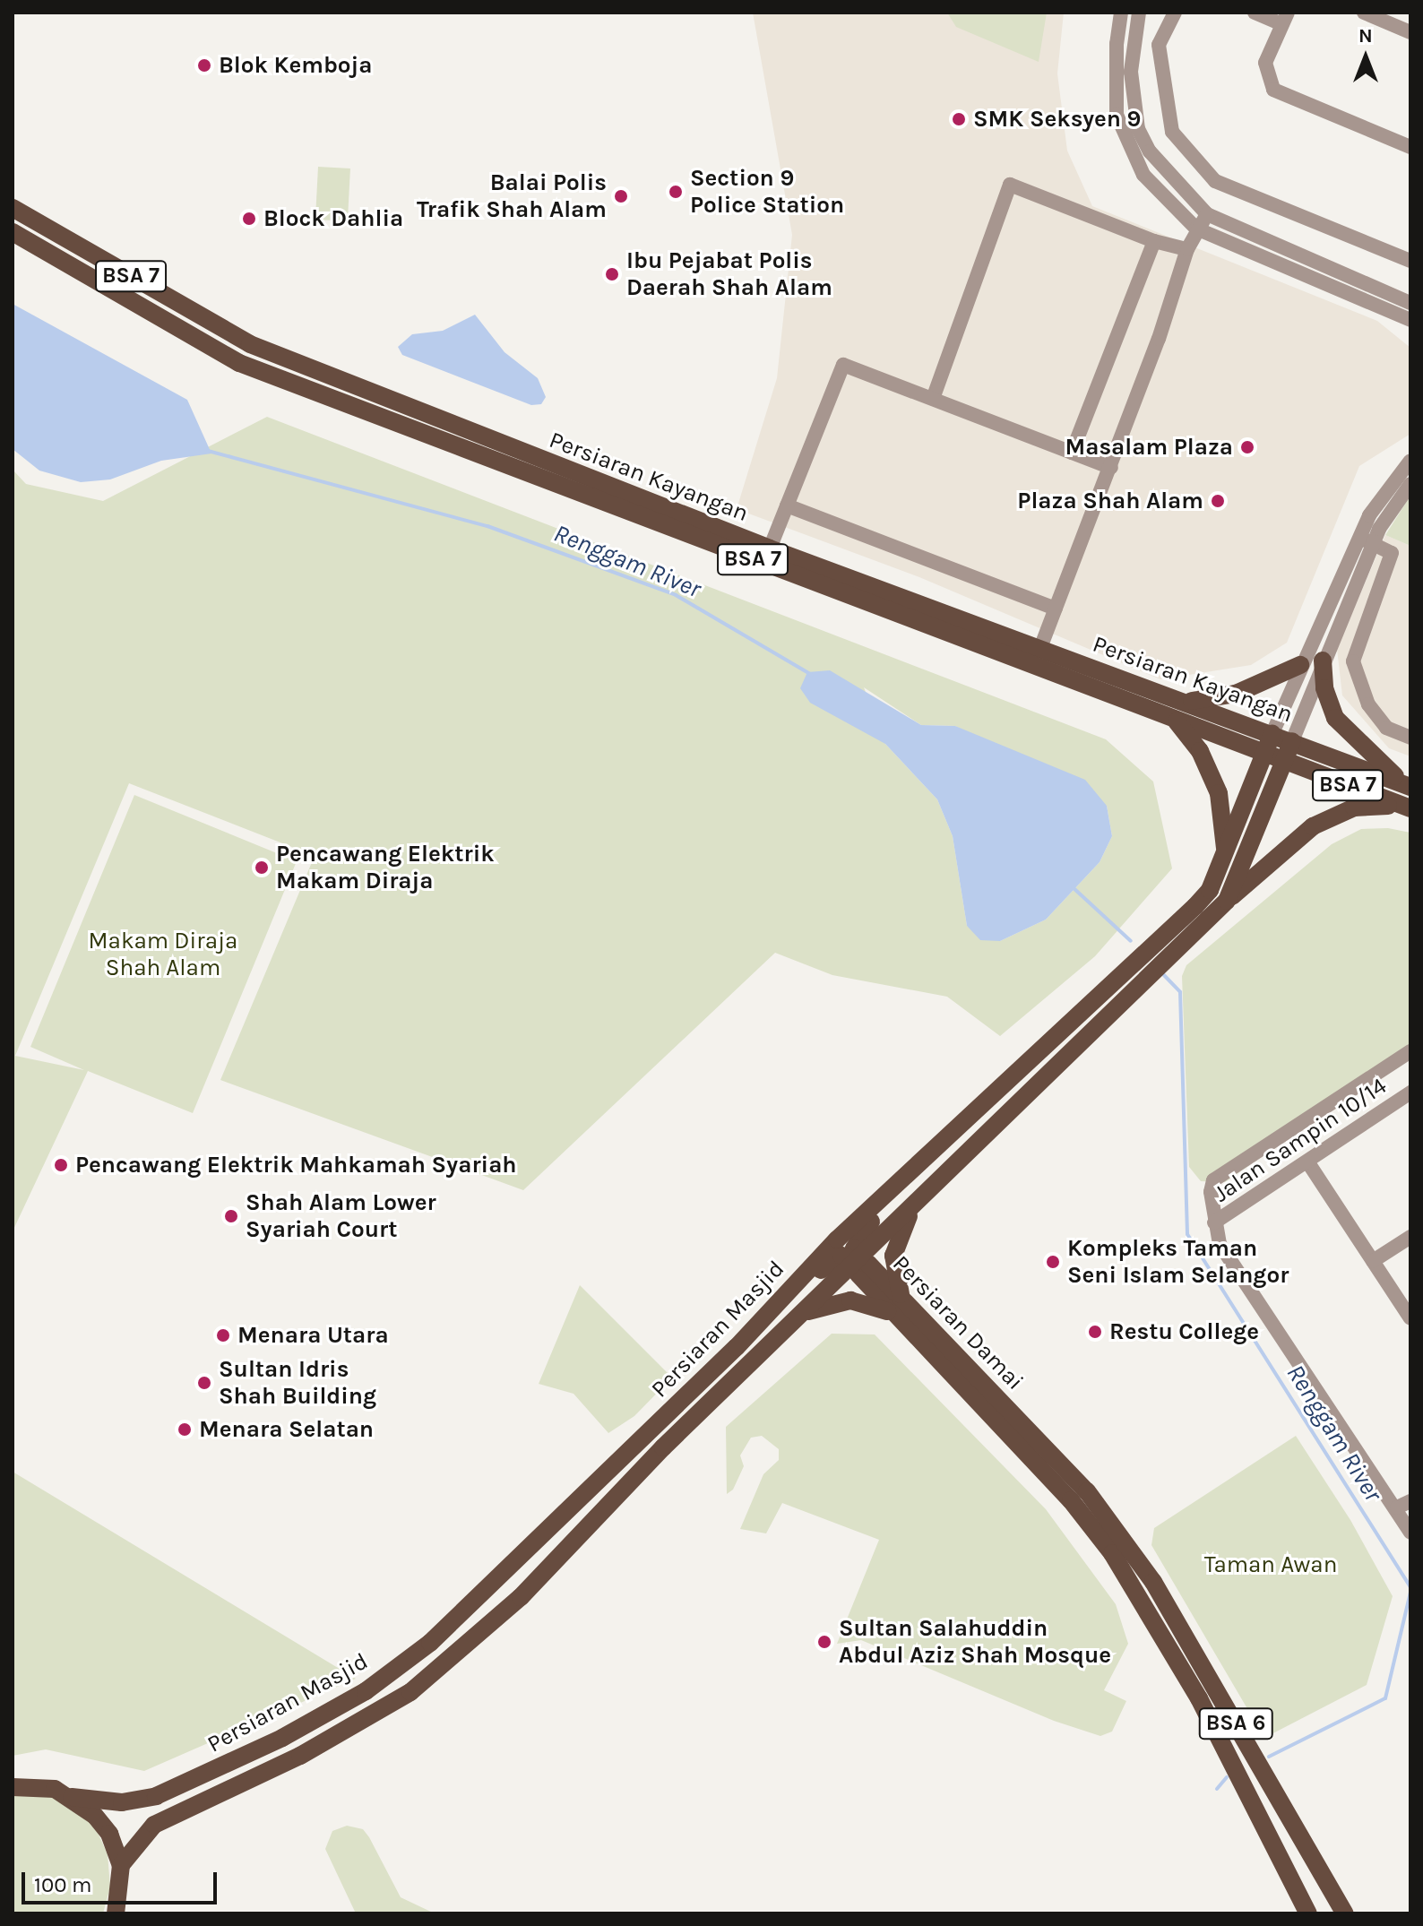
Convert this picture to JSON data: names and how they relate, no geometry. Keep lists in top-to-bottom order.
{
  "streets": {
    "main road": [
      "BSA 7",
      "Persiaran Kayangan",
      "Persiaran Damai",
      "Persiaran Masjid",
      "BSA 6"
    ],
    "street": ["Jalan Sampin 10/14"]
  },
  "crossings": [
    ["Persiaran Kayangan", "Persiaran Masjid"],
    ["Persiaran Damai", "Persiaran Masjid"]
  ],
  "water": ["Renggam River"],
  "parks": ["Makam Diraja Shah Alam", "Taman Awan"],
  "places": [
    "Blok Kemboja",
    "SMK Seksyen 9",
    "Section 9 Police Station",
    "Balai Polis Trafik Shah Alam",
    "Block Dahlia",
    "Ibu Pejabat Polis Daerah Shah Alam",
    "Masalam Plaza",
    "Plaza Shah Alam",
    "Pencawang Elektrik Makam Diraja",
    "Pencawang Elektrik Mahkamah Syariah",
    "Shah Alam Lower Syariah Court",
    "Kompleks Taman Seni Islam Selangor",
    "Restu College",
    "Menara Utara",
    "Sultan Idris Shah Building",
    "Menara Selatan",
    "Sultan Salahuddin Abdul Aziz Shah Mosque"
  ],
  "scale_bar": "100 m",
  "north": "top"
}
